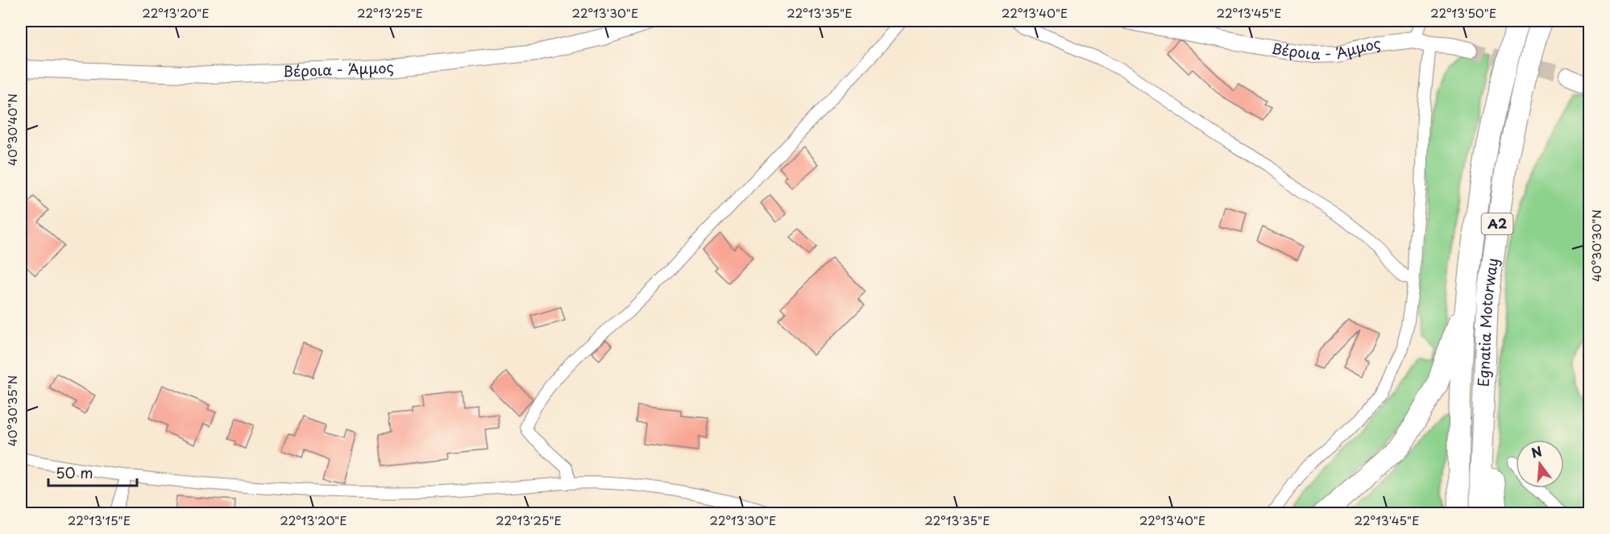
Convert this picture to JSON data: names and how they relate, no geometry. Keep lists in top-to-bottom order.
{
  "streets": {
    "highway": ["Α2", "Egnatia Motorway"],
    "street": ["Βέροια - Άμμος"]
  },
  "scale_bar": "50 m",
  "north": "top",
  "coordinates": [
    "22°13'20\"E",
    "22°13'25\"E",
    "22°13'30\"E",
    "22°13'35\"E",
    "22°13'40\"E",
    "22°13'45\"E",
    "22°13'50\"E",
    "40°30'40\"N",
    "40°30'30\"N",
    "40°30'35\"N",
    "22°13'15\"E"
  ]
}
